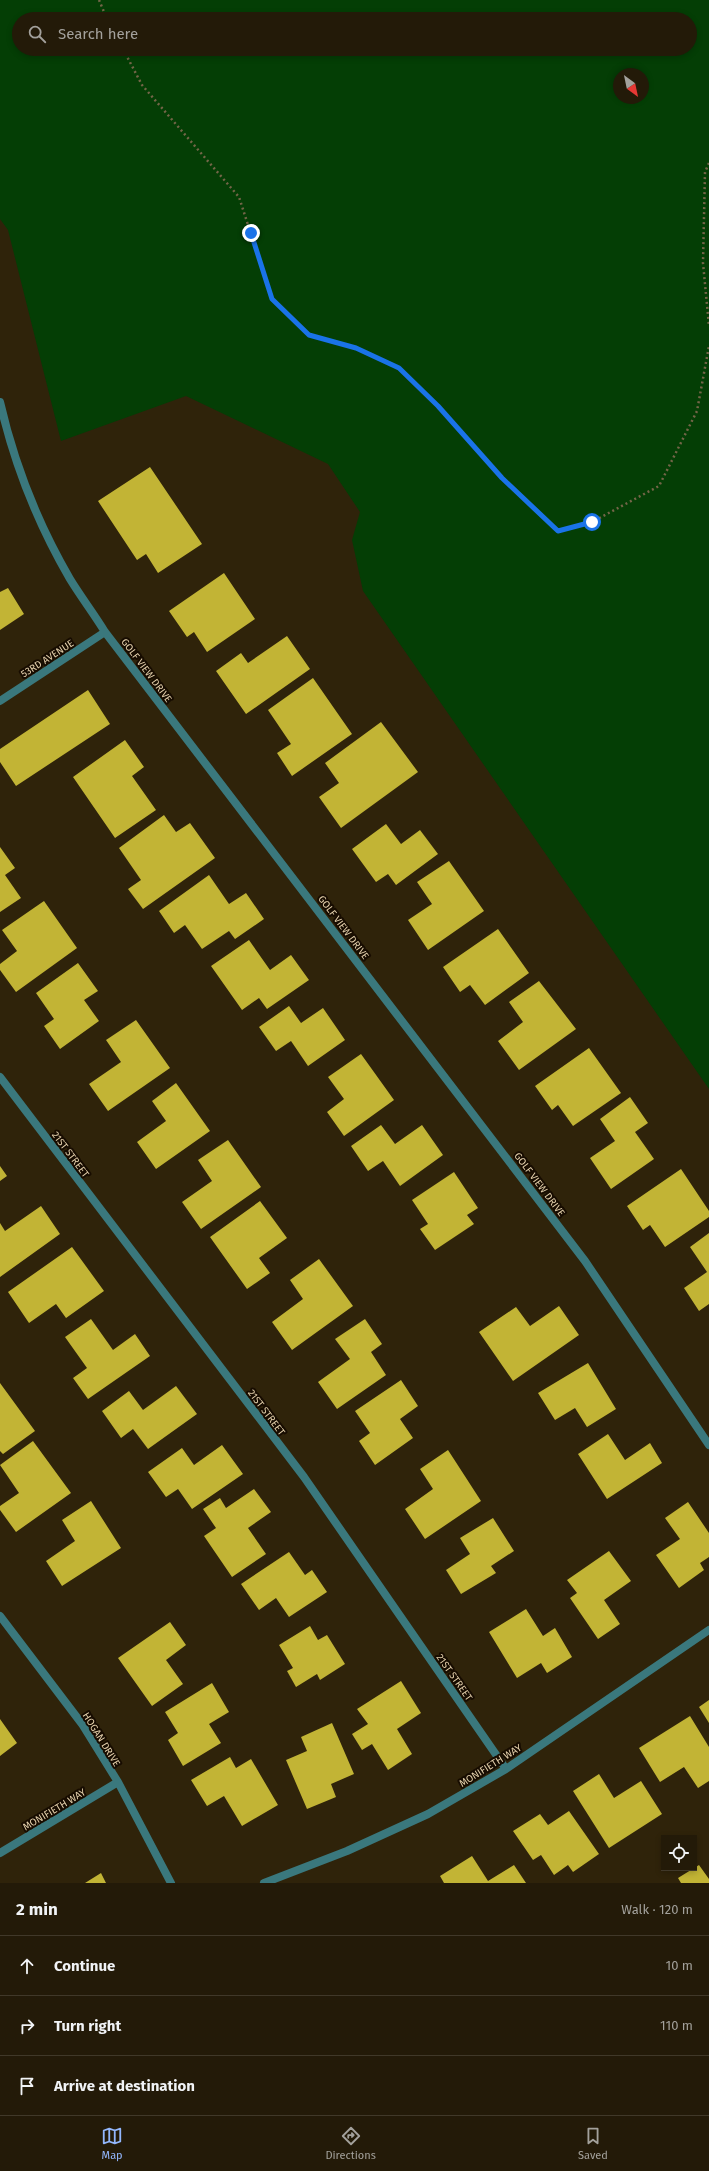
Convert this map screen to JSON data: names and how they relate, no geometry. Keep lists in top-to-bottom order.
{
  "streets": {
    "street": [
      "53RD AVENUE",
      "GOLF VIEW DRIVE",
      "21ST STREET",
      "HOGAN DRIVE",
      "MONIFIETH WAY"
    ]
  },
  "crossings": [
    ["53RD AVENUE", "GOLF VIEW DRIVE"],
    ["21ST STREET", "MONIFIETH WAY"],
    ["HOGAN DRIVE", "MONIFIETH WAY"]
  ],
  "north": "bottom right",
  "page": {
    "search": "Search here",
    "heading": ["2 min", "Walk · 120 m"],
    "list": [
      ["Continue", "10 m"],
      ["Turn right", "110 m"],
      "Arrive at destination"
    ],
    "nav": ["Map", "Directions", "Saved"]
  }
}
